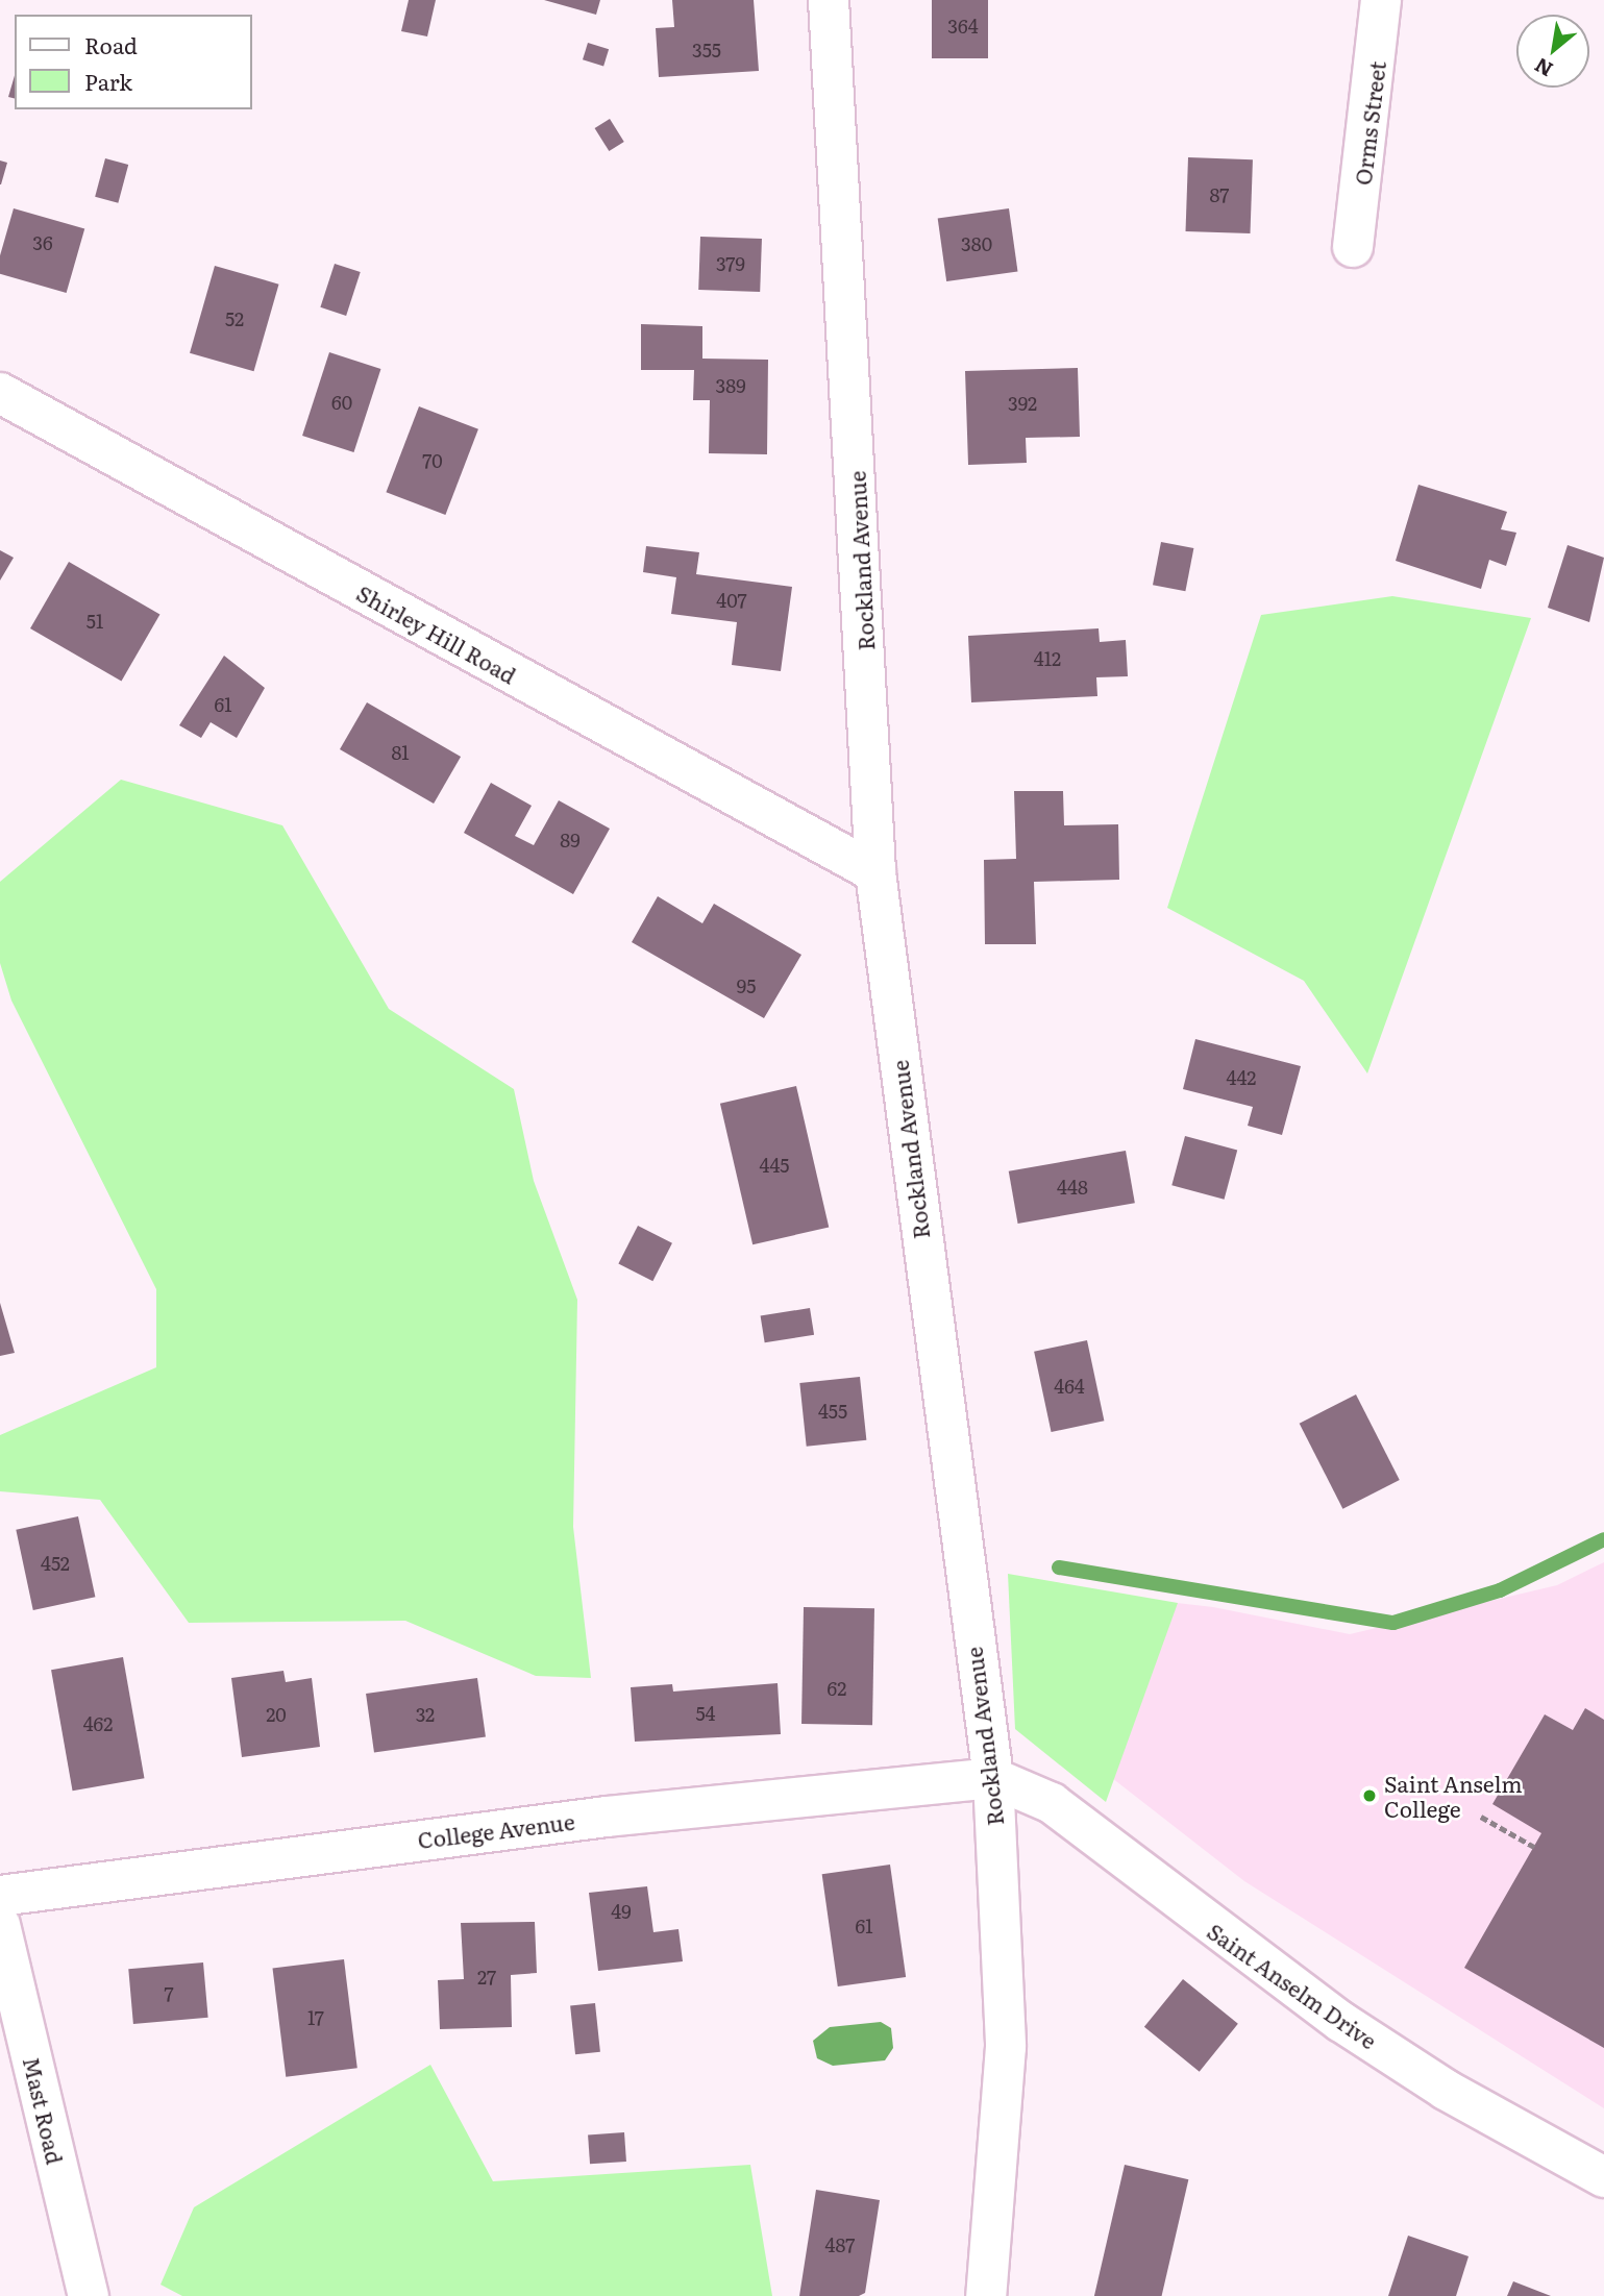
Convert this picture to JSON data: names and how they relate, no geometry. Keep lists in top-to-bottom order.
{
  "streets": {
    "street": [
      "Orms Street",
      "Rockland Avenue",
      "Shirley Hill Road",
      "College Avenue",
      "Saint Anselm Drive",
      "Mast Road"
    ]
  },
  "crossings": [
    ["Rockland Avenue", "Shirley Hill Road"],
    ["Rockland Avenue", "College Avenue"],
    ["Rockland Avenue", "Saint Anselm Drive"],
    ["College Avenue", "Saint Anselm Drive"]
  ],
  "places": ["Saint Anselm College"],
  "house_numbers": [
    "364",
    "355",
    "87",
    "36",
    "380",
    "379",
    "52",
    "389",
    "60",
    "392",
    "70",
    "407",
    "51",
    "412",
    "61",
    "81",
    "89",
    "95",
    "442",
    "445",
    "448",
    "464",
    "455",
    "452",
    "62",
    "54",
    "20",
    "32",
    "462",
    "49",
    "61",
    "27",
    "7",
    "17",
    "487"
  ],
  "legend": ["Road", "Park"],
  "north": "bottom left"
}
